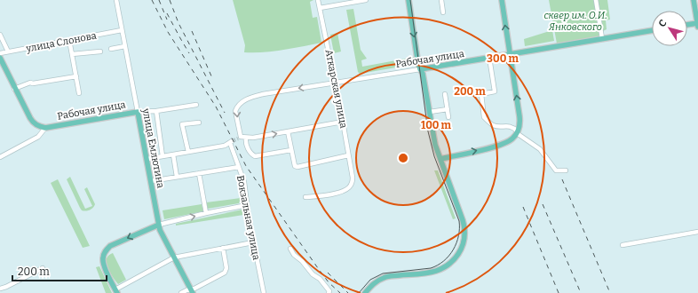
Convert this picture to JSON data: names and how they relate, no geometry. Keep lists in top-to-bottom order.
{
  "streets": {
    "main road": ["Рабочая улица", "улица Емлютина"],
    "street": ["улица Слонова", "Аткарская улица", "Вокзальная улица"]
  },
  "crossings": [
    ["улица Слонова", "улица Емлютина"],
    ["Рабочая улица", "Аткарская улица"],
    ["Рабочая улица", "улица Емлютина"]
  ],
  "parks": ["сквер им. О.И. Янковского"],
  "scale_bar": "200 m",
  "north": "top left",
  "rings": ["300 m", "200 m", "100 m"]
}
